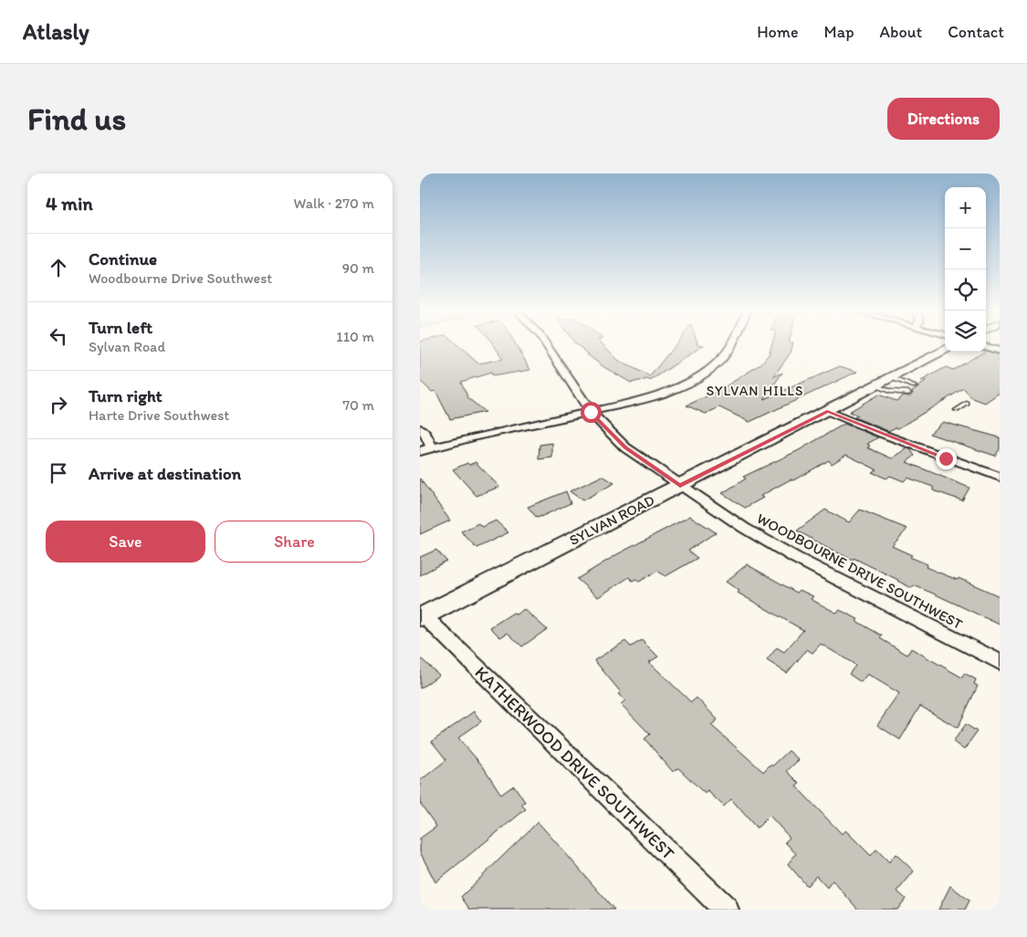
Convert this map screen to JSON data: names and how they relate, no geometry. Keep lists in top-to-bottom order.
{
  "streets": {
    "main road": ["SYLVAN ROAD"],
    "street": ["WOODBOURNE DRIVE SOUTHWEST", "KATHERWOOD DRIVE SOUTHWEST"]
  },
  "crossings": [
    ["SYLVAN ROAD", "WOODBOURNE DRIVE SOUTHWEST"],
    ["SYLVAN ROAD", "KATHERWOOD DRIVE SOUTHWEST"]
  ],
  "districts": ["SYLVAN HILLS"],
  "page": {
    "header": "Atlasly",
    "nav": [
      "Home",
      "Map",
      "About",
      "Contact"
    ],
    "buttons": [
      "Directions",
      ["Save", "Share"]
    ],
    "title": "Find us",
    "heading": ["4 min", "Walk · 270 m"],
    "map_buttons": ["+", "−"],
    "list": [
      ["Continue", "Woodbourne Drive Southwest", "90 m"],
      ["Turn left", "Sylvan Road", "110 m"],
      ["Turn right", "Harte Drive Southwest", "70 m"],
      "Arrive at destination"
    ]
  }
}
